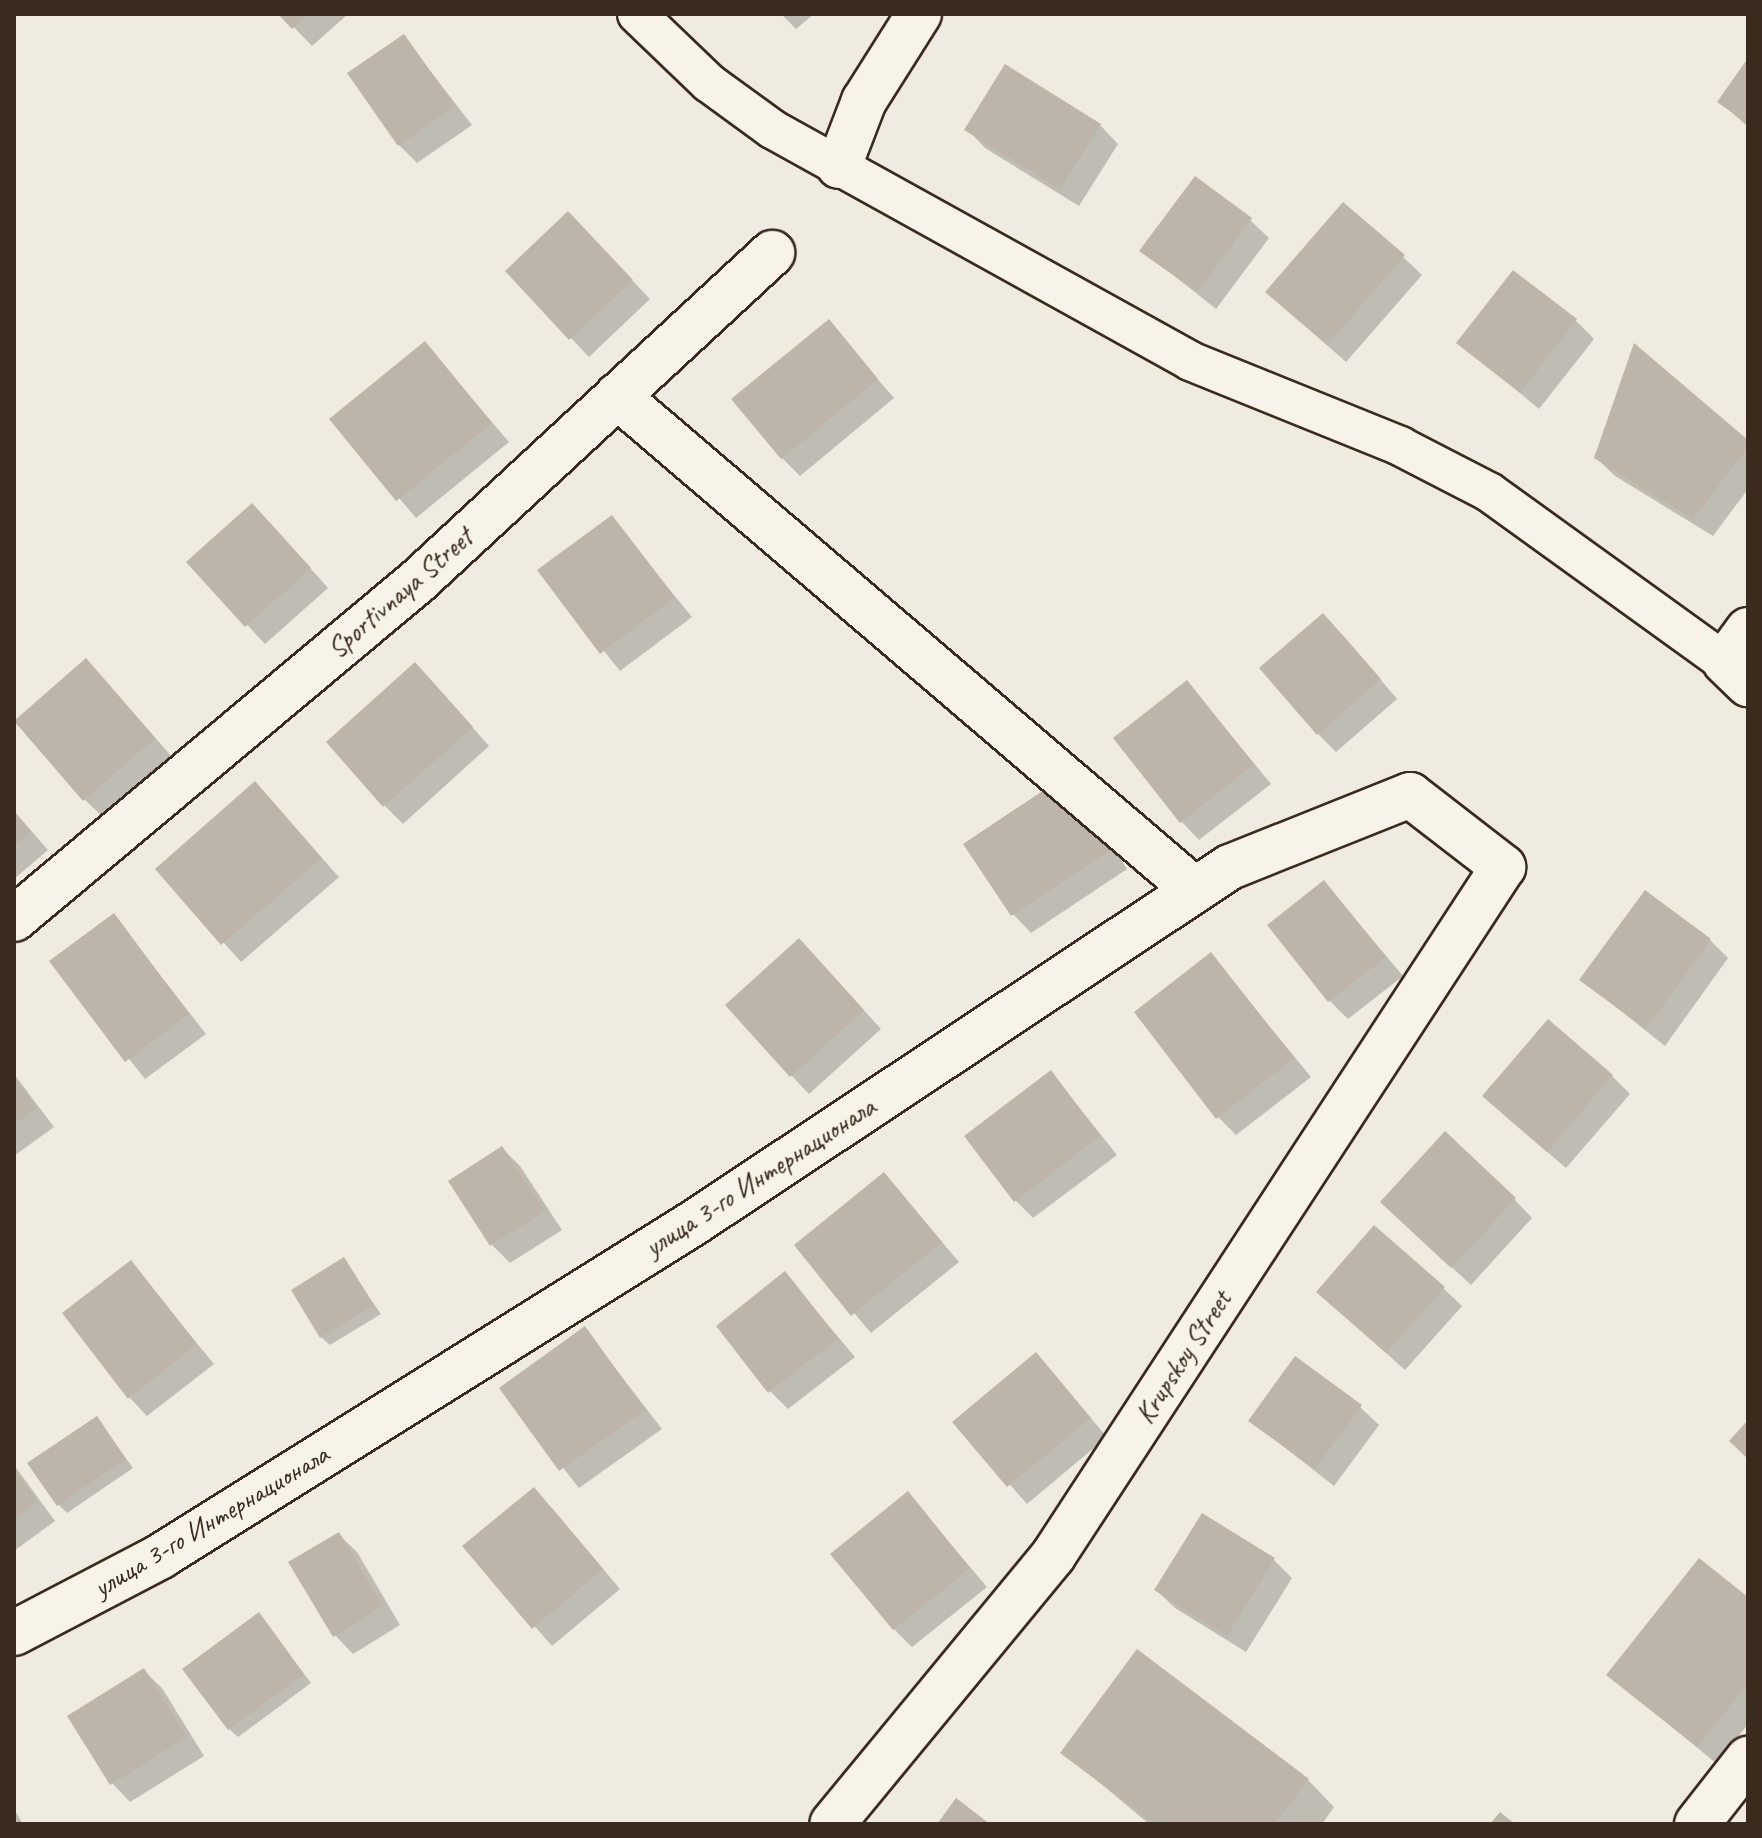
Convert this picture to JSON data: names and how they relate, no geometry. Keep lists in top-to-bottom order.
{
  "streets": {
    "street": ["Sportivnaya Street", "улица 3-го Интернационала", "Krupskoy Street"]
  },
  "crossings": [
    ["улица 3-го Интернационала", "Krupskoy Street"]
  ]
}
